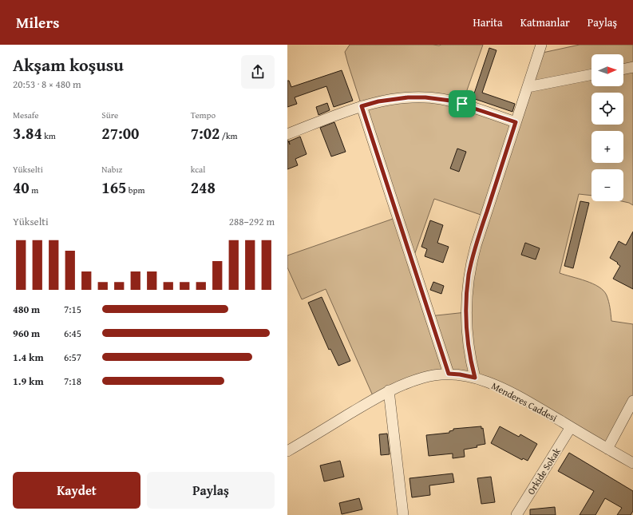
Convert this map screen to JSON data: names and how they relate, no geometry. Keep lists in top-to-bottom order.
{
  "streets": {
    "street": ["Menderes Caddesi", "Orkide Sokak"]
  },
  "crossings": [
    ["Menderes Caddesi", "Orkide Sokak"]
  ],
  "north": "right",
  "page": {
    "header": "Milers",
    "nav": ["Harita", "Katmanlar", "Paylaş"],
    "heading": ["Akşam koşusu", "20:53 · 8 × 480 m"],
    "map_buttons": ["+", "−"],
    "stats": [
      ["Mesafe", "3.84 km"],
      ["Süre", "27:00"],
      ["Tempo", "7:02 /km"],
      ["Yükselti", "40 m"],
      ["Nabız", "165 bpm"],
      ["kcal", "248"]
    ],
    "chart": ["Yükselti", "288–292 m"],
    "list": [
      {
        "name": "480 m",
        "note": "7:15"
      },
      {
        "name": "960 m",
        "note": "6:45"
      },
      {
        "name": "1.4 km",
        "note": "6:57"
      },
      {
        "name": "1.9 km",
        "note": "7:18"
      }
    ],
    "buttons": ["Kaydet", "Paylaş"]
  }
}
